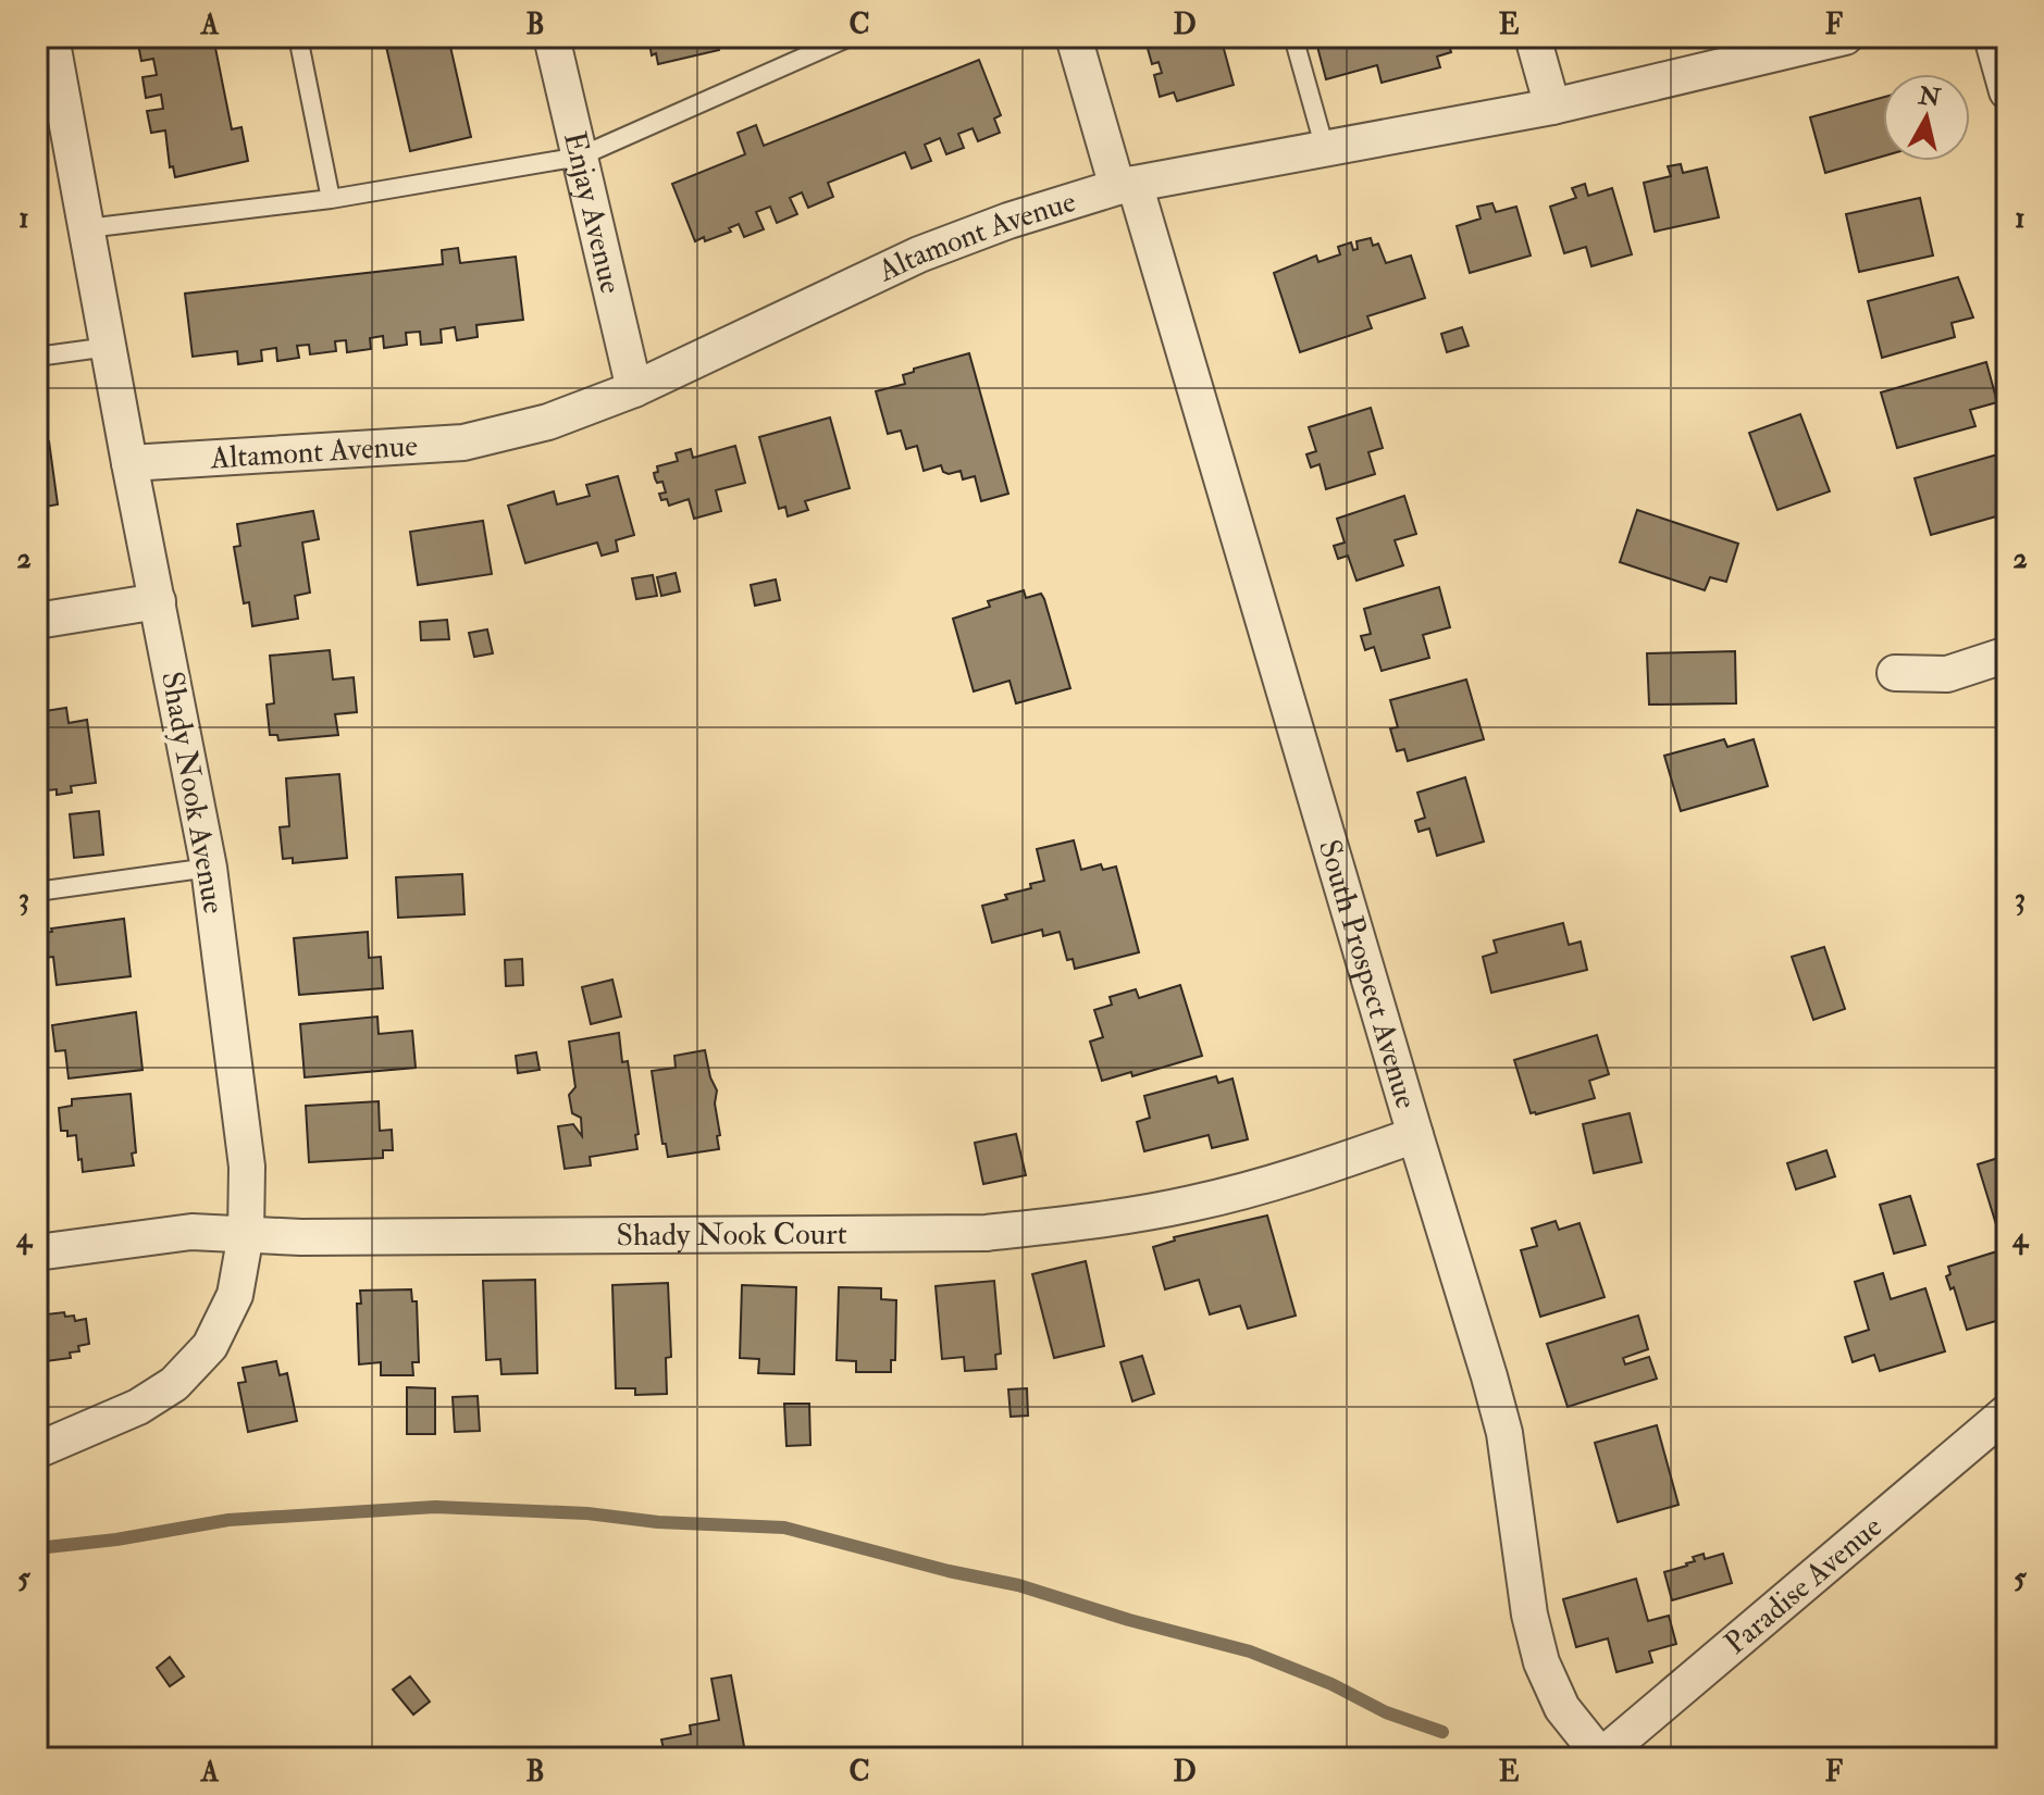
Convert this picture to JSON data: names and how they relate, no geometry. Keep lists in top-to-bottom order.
{
  "streets": {
    "street": [
      "Enjay Avenue",
      "Altamont Avenue",
      "Shady Nook Avenue",
      "South Prospect Avenue",
      "Shady Nook Court",
      "Paradise Avenue"
    ]
  },
  "crossings": [
    ["Enjay Avenue", "Altamont Avenue"],
    ["Altamont Avenue", "Shady Nook Avenue"],
    ["Altamont Avenue", "South Prospect Avenue"],
    ["Shady Nook Avenue", "Shady Nook Court"],
    ["South Prospect Avenue", "Shady Nook Court"],
    ["South Prospect Avenue", "Paradise Avenue"]
  ],
  "north": "top",
  "grid": {
    "columns": [
      "A",
      "B",
      "C",
      "D",
      "E",
      "F"
    ],
    "rows": [
      "1",
      "2",
      "3",
      "4",
      "5"
    ]
  }
}
